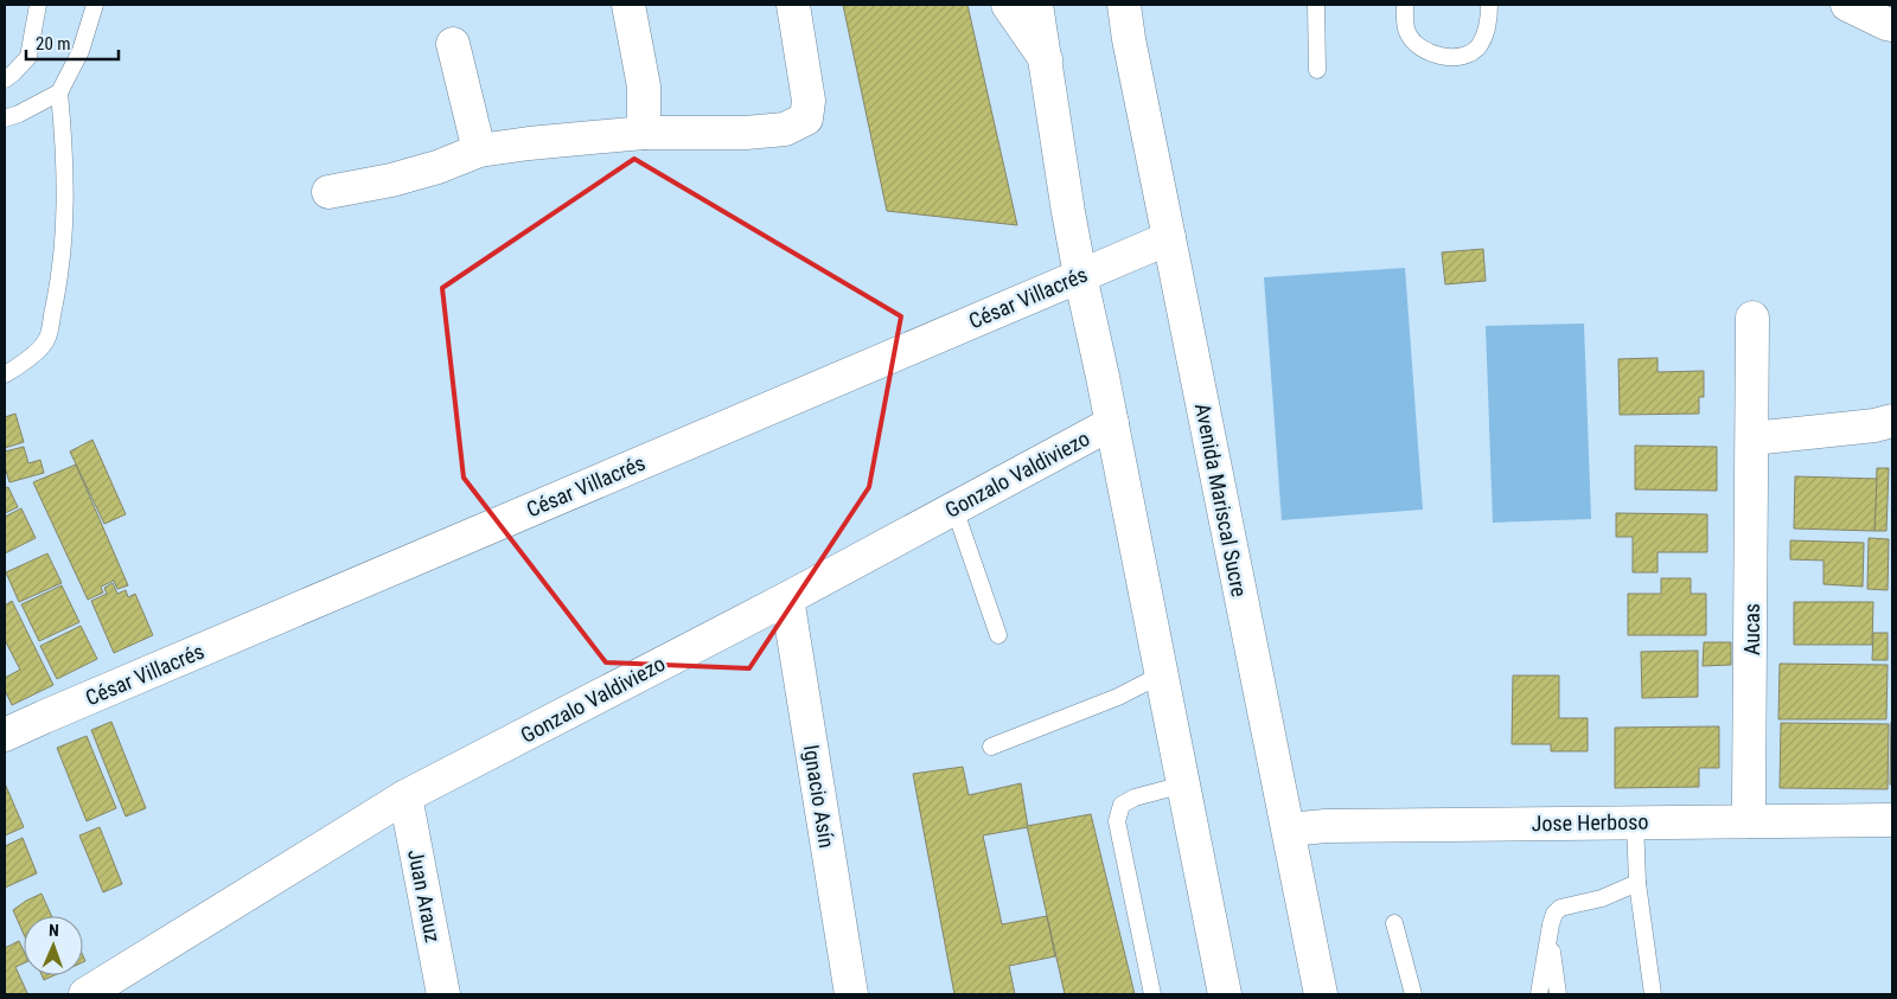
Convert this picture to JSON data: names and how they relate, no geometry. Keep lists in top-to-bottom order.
{
  "streets": {
    "street": [
      "César Villacrés",
      "Gonzalo Valdiviezo",
      "Avenida Mariscal Sucre",
      "Aucas",
      "Ignacio Asín",
      "Jose Herboso",
      "Juan Arauz"
    ]
  },
  "crossings": [
    ["César Villacrés", "Avenida Mariscal Sucre"],
    ["Gonzalo Valdiviezo", "Ignacio Asín"],
    ["Gonzalo Valdiviezo", "Juan Arauz"],
    ["Avenida Mariscal Sucre", "Jose Herboso"],
    ["Aucas", "Jose Herboso"]
  ],
  "scale_bar": "20 m",
  "north": "top"
}
